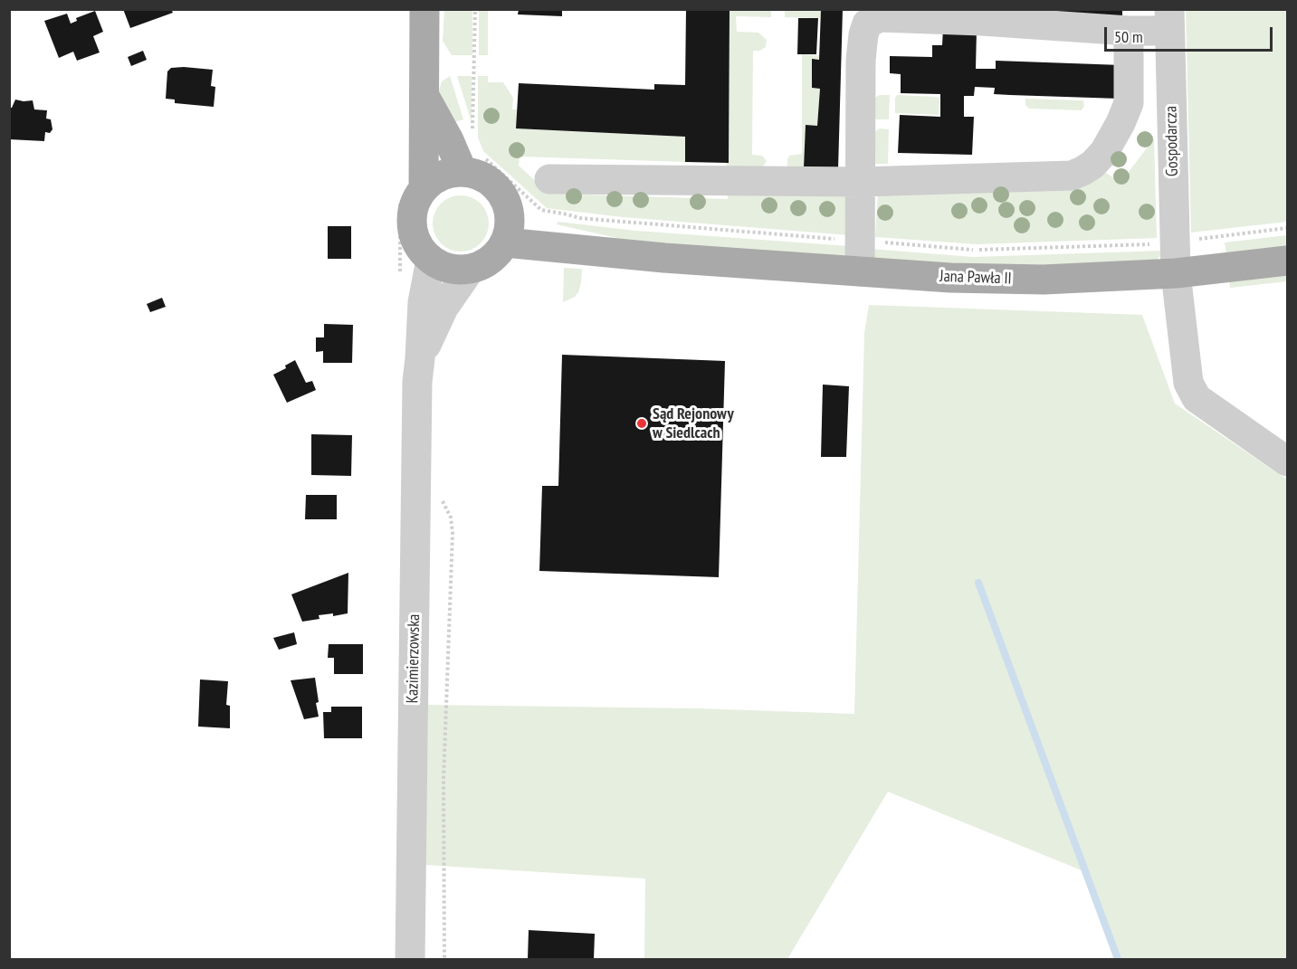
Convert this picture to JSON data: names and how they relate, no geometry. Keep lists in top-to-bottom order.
{
  "streets": {
    "main road": ["Jana Pawła II"],
    "street": ["Gospodarcza", "Kazimierzowska"]
  },
  "crossings": [
    ["Gospodarcza", "Jana Pawła II"],
    ["Jana Pawła II", "Kazimierzowska"]
  ],
  "places": ["Sąd Rejonowy w Siedlcach"],
  "scale_bar": "50 m"
}
